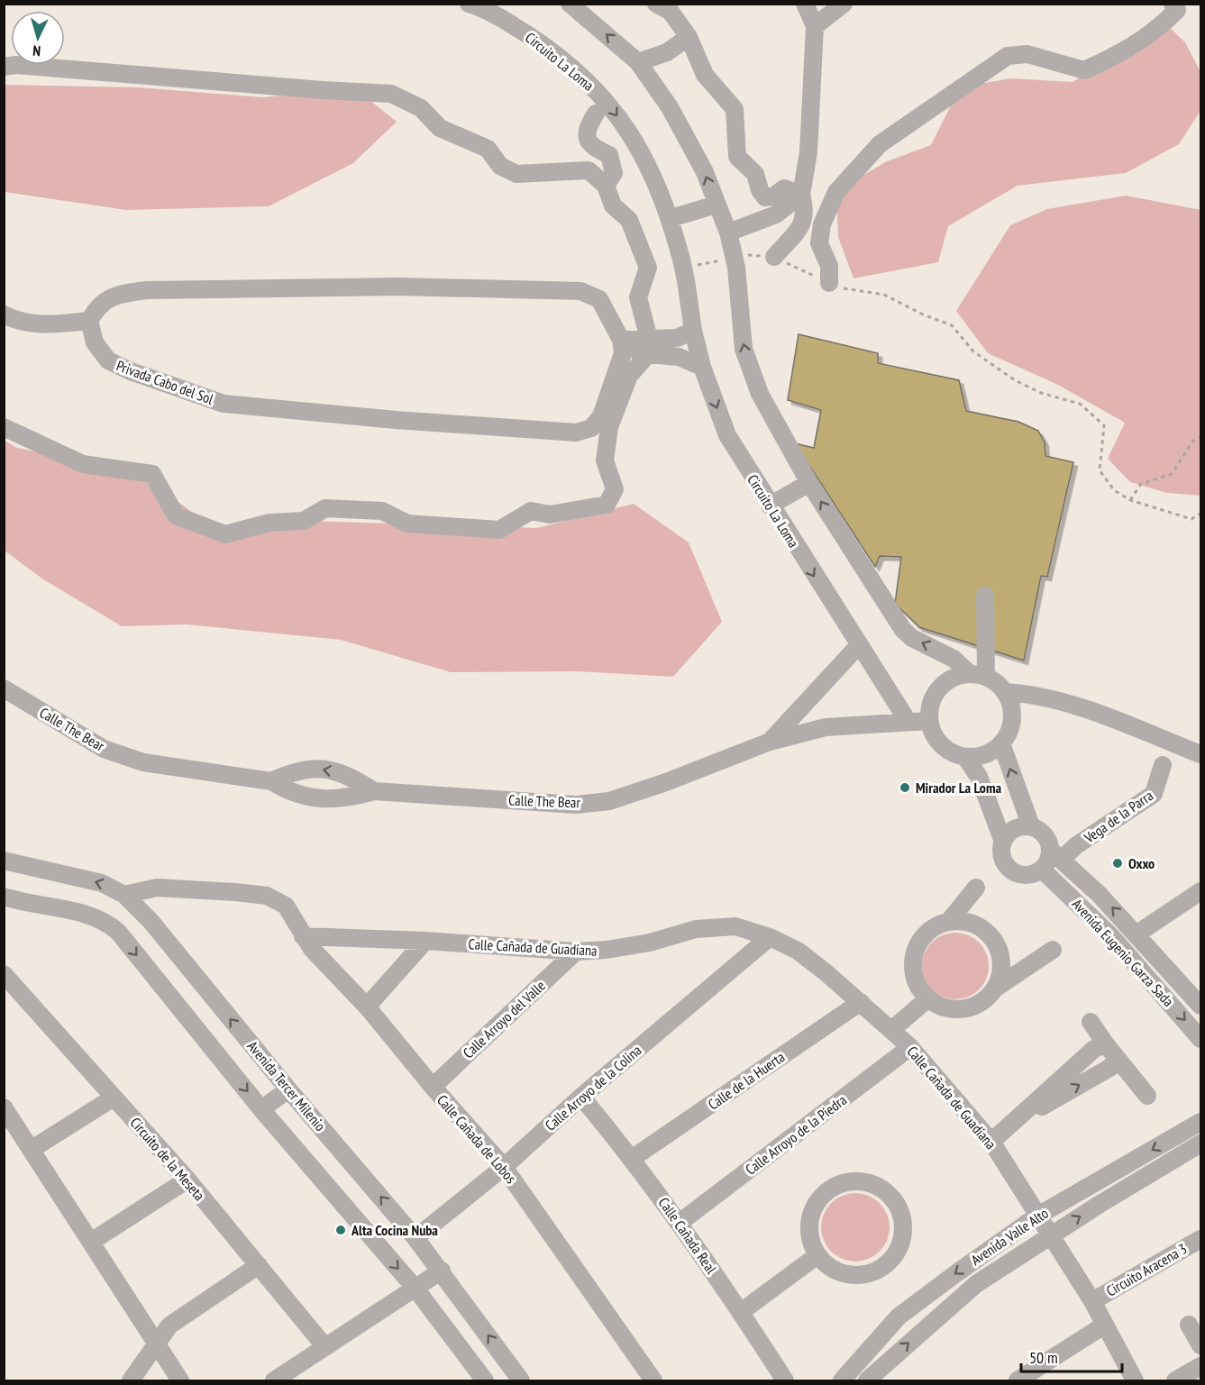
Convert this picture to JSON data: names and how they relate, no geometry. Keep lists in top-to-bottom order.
{
  "streets": {
    "street": [
      "Circuito La Loma",
      "Privada Cabo del Sol",
      "Calle The Bear",
      "Vega de la Parra",
      "Calle Cañada de Guadiana",
      "Avenida Eugenio Garza Sada",
      "Calle Arroyo del Valle",
      "Calle de la Huerta",
      "Avenida Tercer Milenio",
      "Calle Arroyo de la Colina",
      "Calle Arroyo de la Piedra",
      "Calle Cañada de Lobos",
      "Circuito de la Meseta",
      "Calle Cañada Real",
      "Avenida Valle Alto",
      "Circuito Aracena 3"
    ]
  },
  "crossings": [
    ["Circuito La Loma", "Calle The Bear"],
    ["Vega de la Parra", "Avenida Eugenio Garza Sada"],
    ["Calle Cañada de Guadiana", "Calle Arroyo del Valle"],
    ["Calle Cañada de Guadiana", "Calle de la Huerta"],
    ["Calle Cañada de Guadiana", "Calle Arroyo de la Colina"],
    ["Calle Cañada de Guadiana", "Calle Arroyo de la Piedra"],
    ["Calle Cañada de Guadiana", "Calle Cañada de Lobos"],
    ["Calle Cañada de Guadiana", "Avenida Valle Alto"],
    ["Calle Cañada de Guadiana", "Circuito Aracena 3"],
    ["Calle Arroyo del Valle", "Calle Cañada de Lobos"],
    ["Calle de la Huerta", "Calle Cañada Real"],
    ["Avenida Tercer Milenio", "Calle Arroyo de la Colina"],
    ["Calle Arroyo de la Colina", "Calle Cañada de Lobos"],
    ["Calle Arroyo de la Colina", "Calle Cañada Real"],
    ["Calle Arroyo de la Piedra", "Calle Cañada Real"]
  ],
  "places": ["Mirador La Loma", "Oxxo", "Alta Cocina Nuba"],
  "scale_bar": "50 m",
  "north": "bottom"
}
